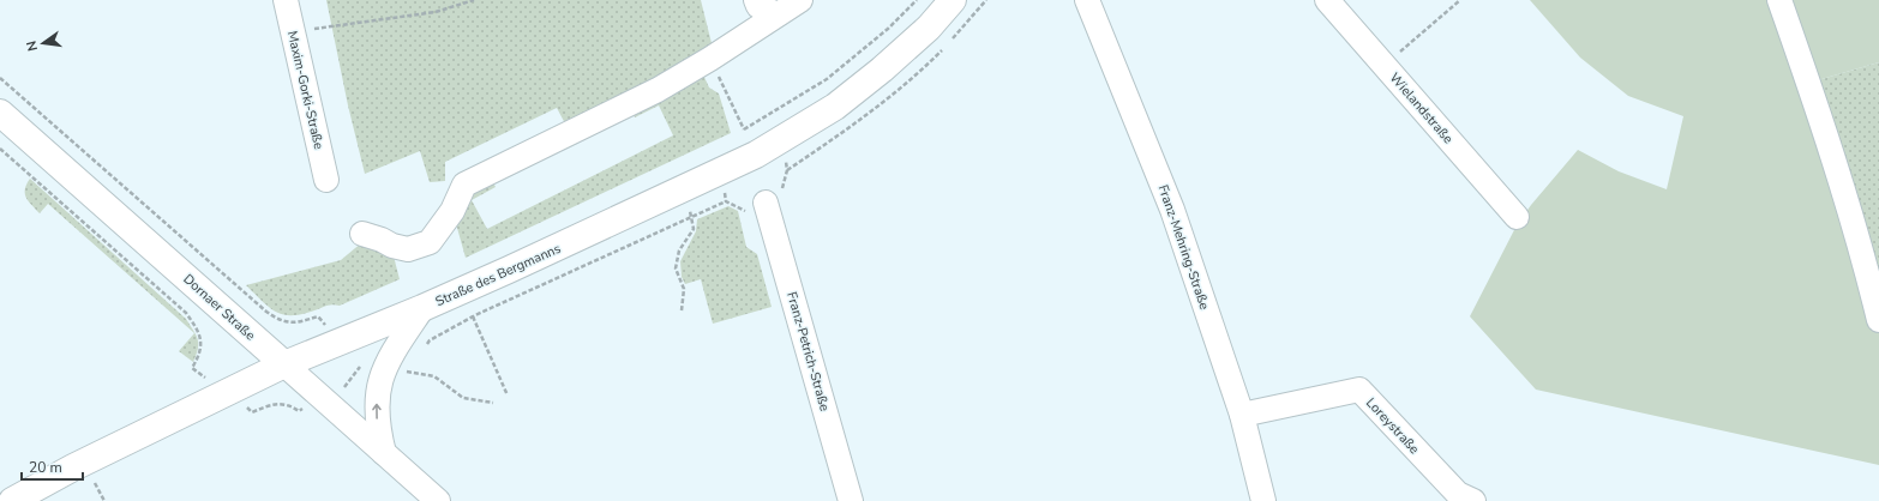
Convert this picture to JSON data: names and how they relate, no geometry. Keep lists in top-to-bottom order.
{
  "streets": {
    "main road": ["Straße des Bergmanns", "Dornaer Straße"],
    "street": [
      "Maxim-Gorki-Straße",
      "Wielandstraße",
      "Franz-Mehring-Straße",
      "Franz-Petrich-Straße",
      "Loreystraße"
    ]
  },
  "crossings": [
    ["Franz-Mehring-Straße", "Loreystraße"],
    ["Straße des Bergmanns", "Dornaer Straße"]
  ],
  "scale_bar": "20 m",
  "north": "left"
}
